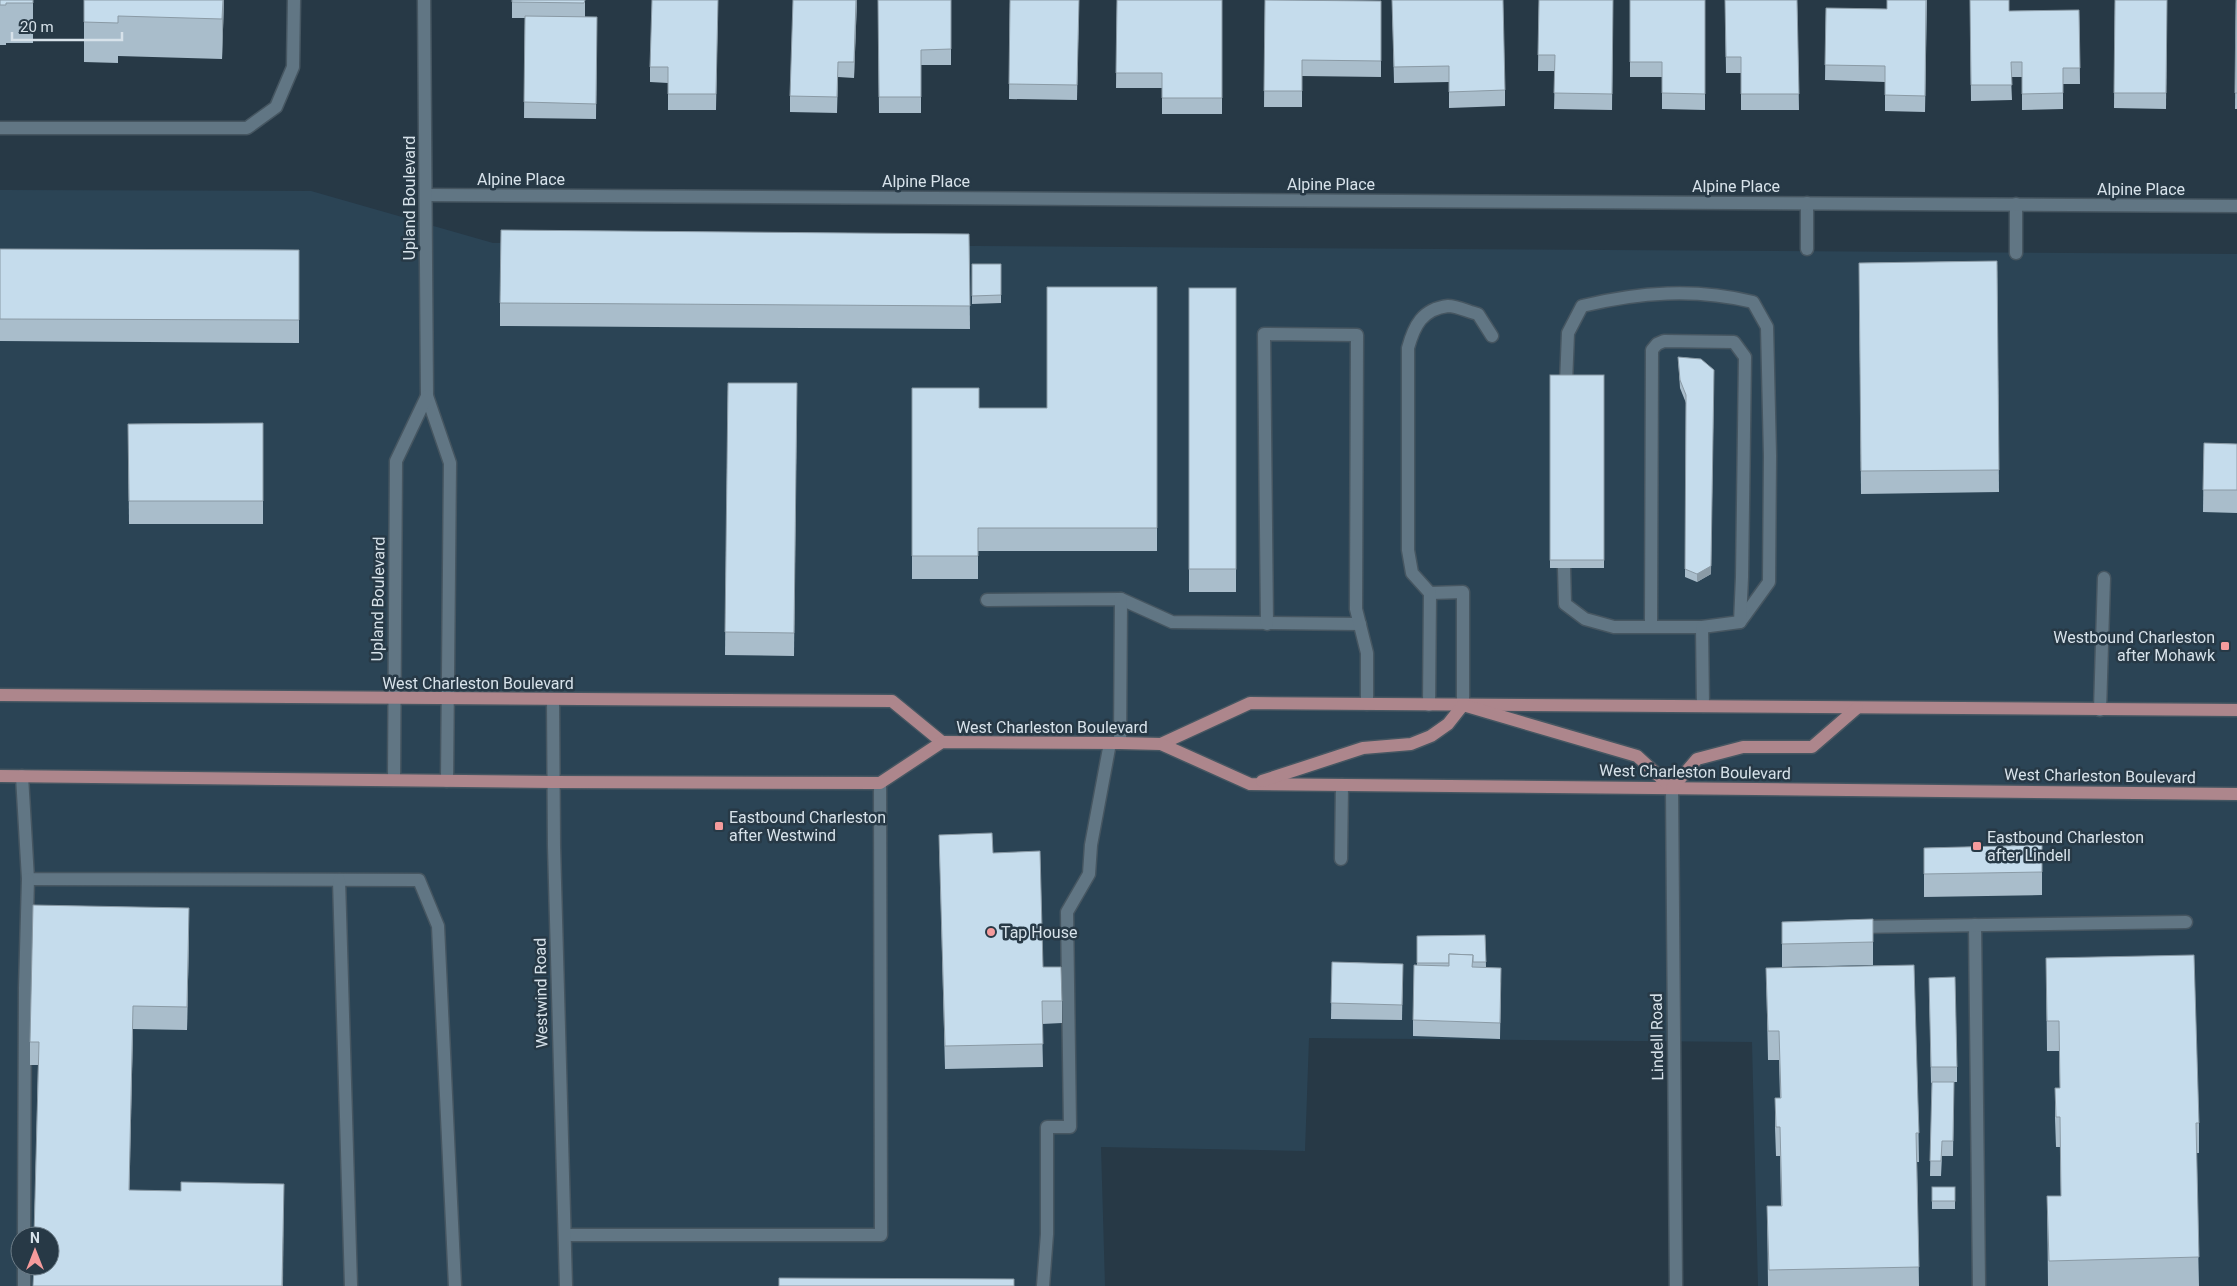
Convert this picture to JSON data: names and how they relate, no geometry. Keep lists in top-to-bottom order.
{
  "streets": {
    "main road": ["West Charleston Boulevard"],
    "street": [
      "Alpine Place",
      "Upland Boulevard",
      "Westwind Road",
      "Lindell Road"
    ]
  },
  "crossings": [
    ["Alpine Place", "Upland Boulevard"],
    ["Upland Boulevard", "West Charleston Boulevard"],
    ["West Charleston Boulevard", "Westwind Road"],
    ["West Charleston Boulevard", "Lindell Road"]
  ],
  "places": {
    "transit": ["Westbound Charleston after Mohawk", "Eastbound Charleston after Westwind", "Eastbound Charleston after Lindell"],
    "other": ["Tap House"]
  },
  "scale_bar": "20 m",
  "north": "top"
}
